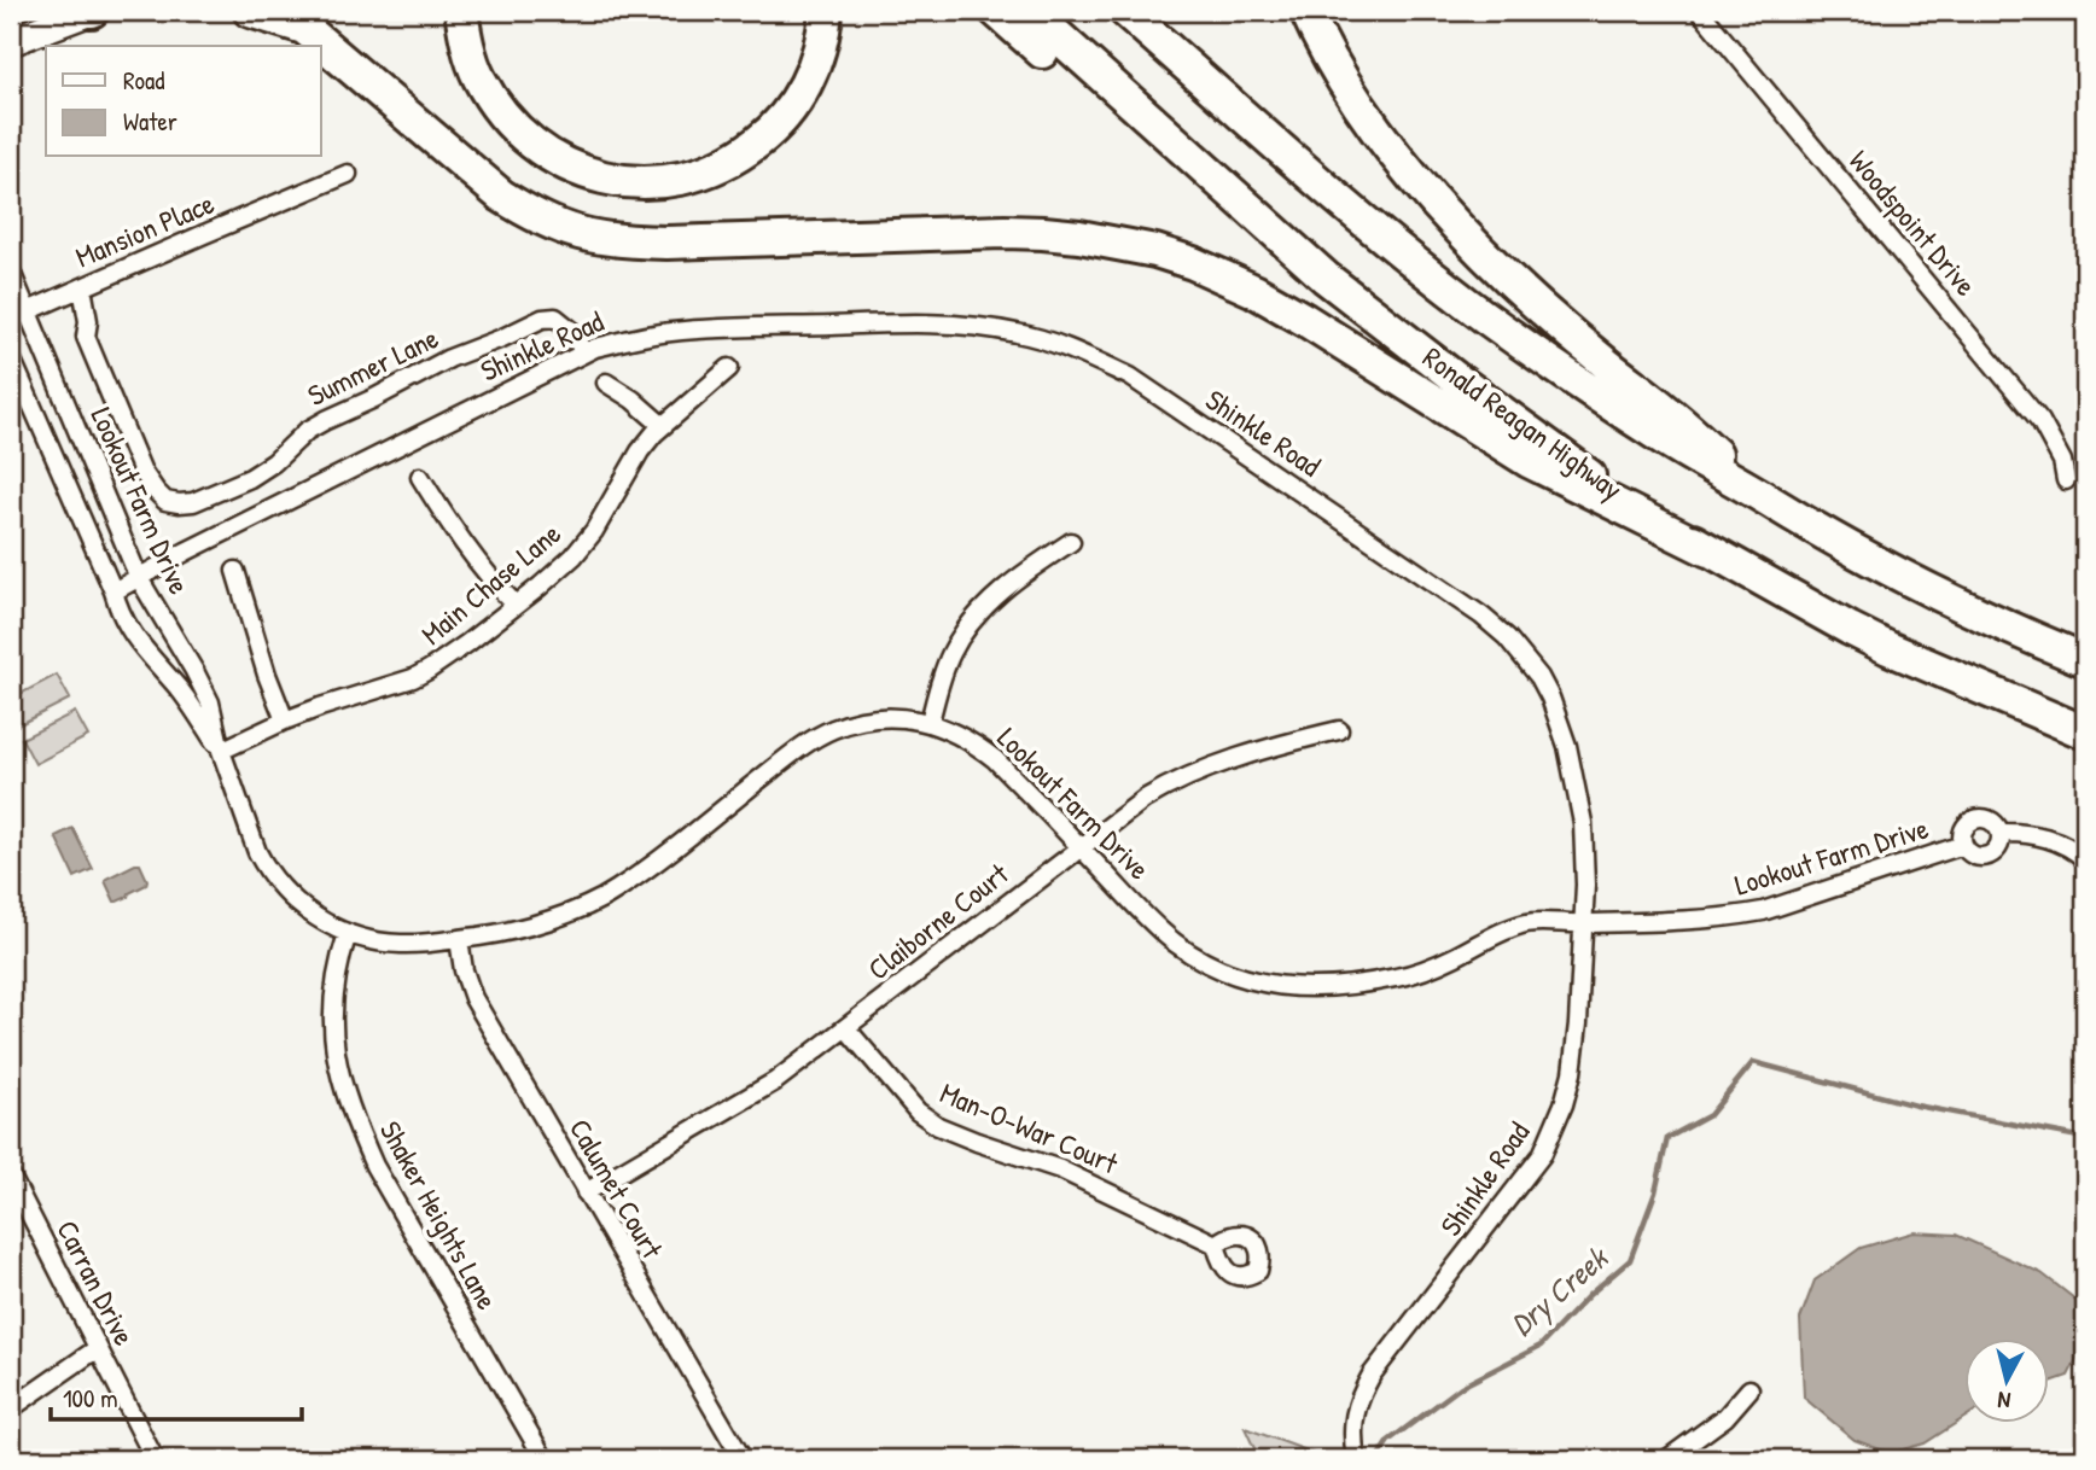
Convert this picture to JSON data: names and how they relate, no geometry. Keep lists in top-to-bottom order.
{
  "streets": {
    "highway": ["Ronald Reagan Highway"],
    "street": [
      "Woodspoint Drive",
      "Mansion Place",
      "Shinkle Road",
      "Summer Lane",
      "Lookout Farm Drive",
      "Main Chase Lane",
      "Claiborne Court",
      "Man-O-War Court",
      "Calumet Court",
      "Shaker Heights Lane",
      "Carran Drive"
    ]
  },
  "crossings": [
    ["Mansion Place", "Summer Lane"],
    ["Mansion Place", "Lookout Farm Drive"],
    ["Shinkle Road", "Summer Lane"],
    ["Shinkle Road", "Lookout Farm Drive"],
    ["Lookout Farm Drive", "Main Chase Lane"],
    ["Lookout Farm Drive", "Claiborne Court"],
    ["Lookout Farm Drive", "Calumet Court"],
    ["Lookout Farm Drive", "Shaker Heights Lane"],
    ["Claiborne Court", "Man-O-War Court"],
    ["Claiborne Court", "Calumet Court"]
  ],
  "water": ["Dry Creek"],
  "legend": ["Road", "Water"],
  "scale_bar": "100 m",
  "north": "bottom"
}
